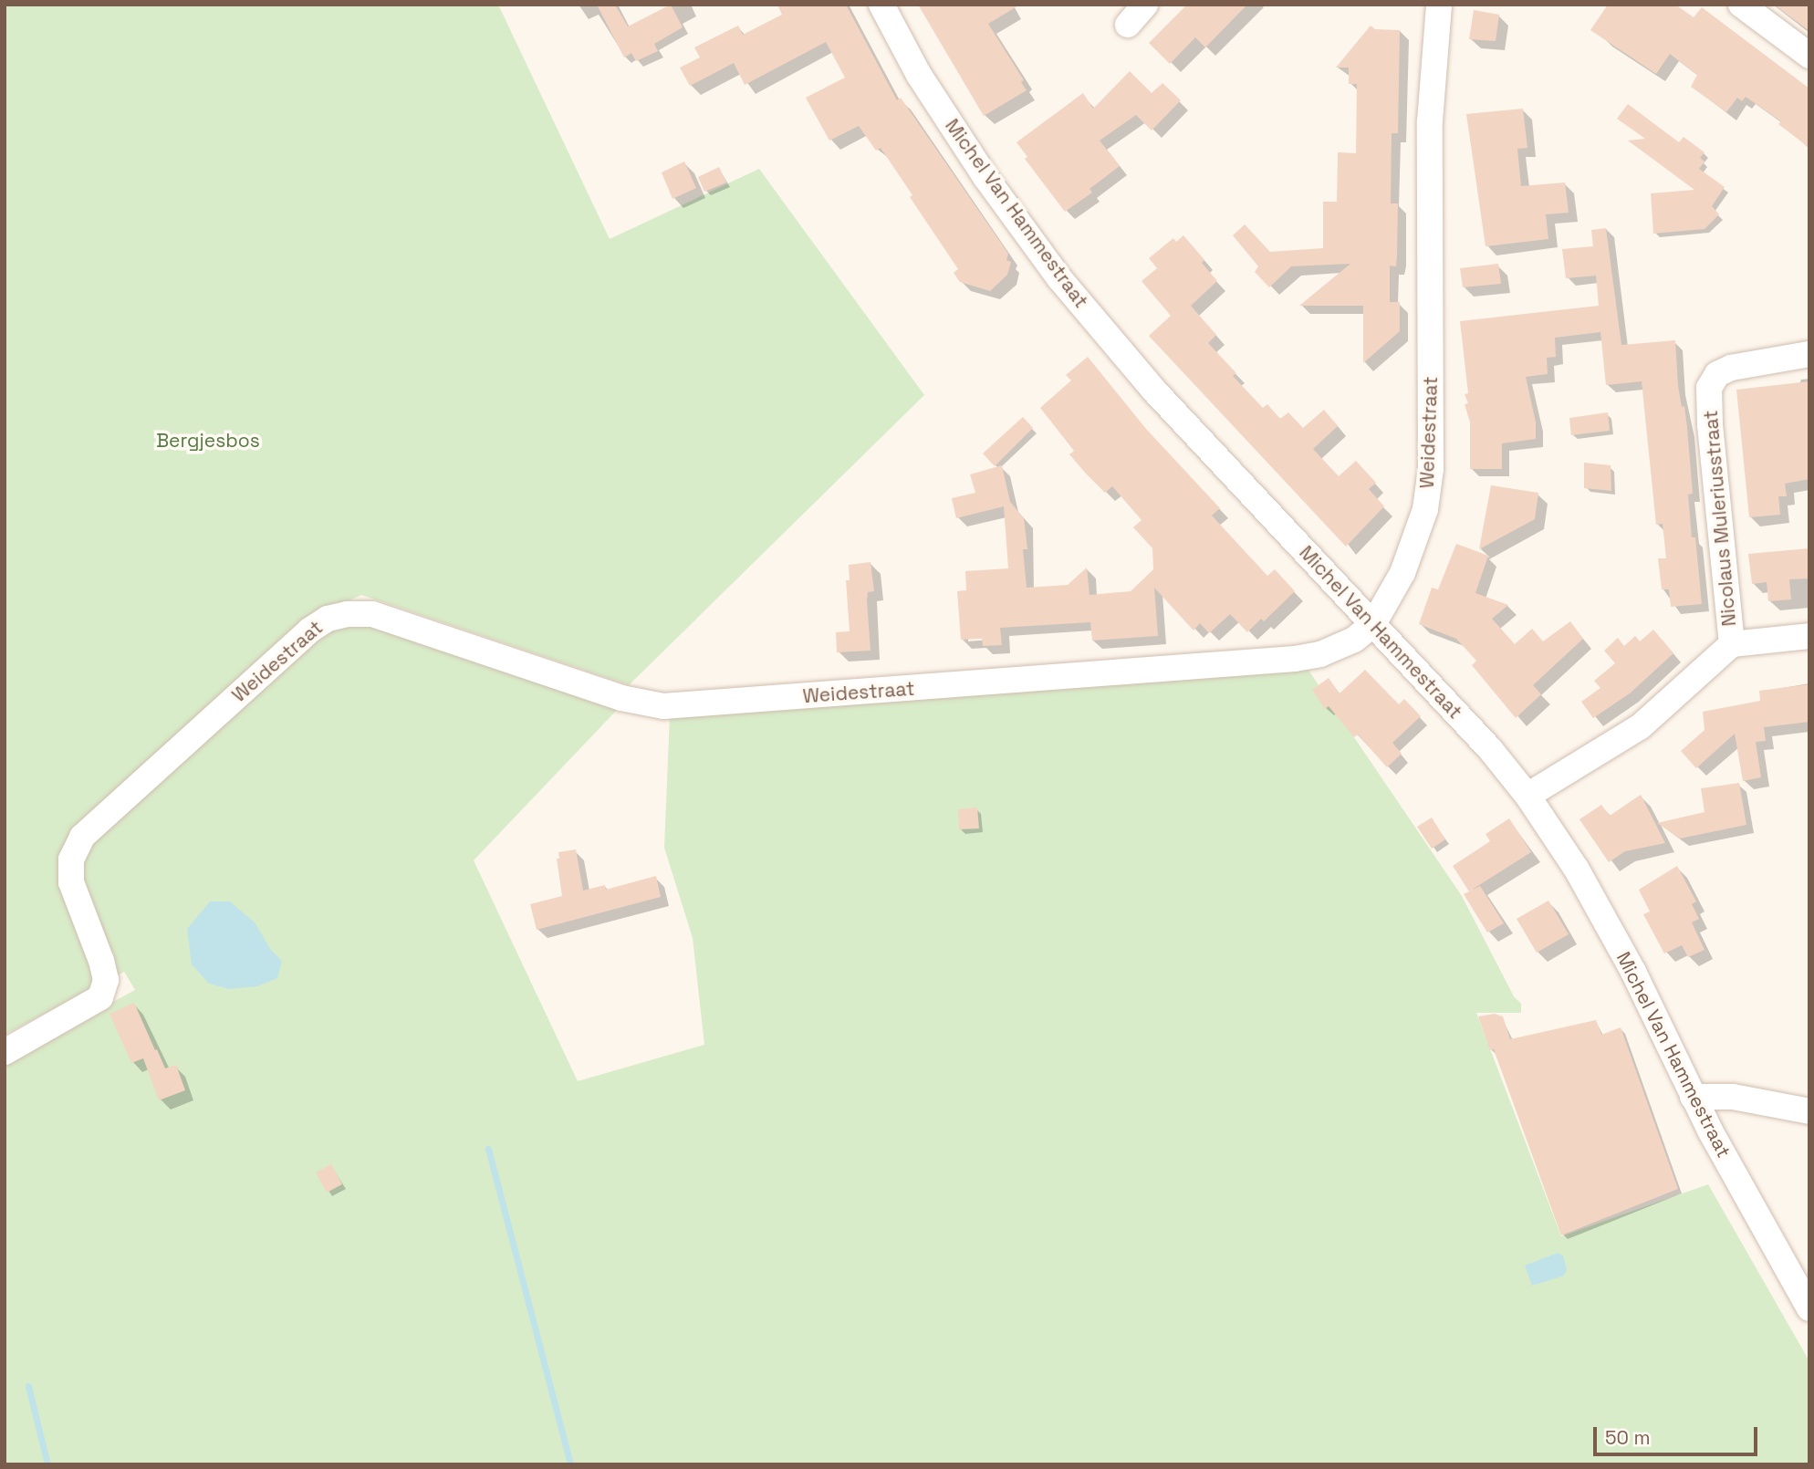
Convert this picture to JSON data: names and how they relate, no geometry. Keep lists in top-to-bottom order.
{
  "streets": {
    "street": ["Michel Van Hammestraat", "Weidestraat", "Nicolaus Muleriusstraat"]
  },
  "crossings": [
    ["Michel Van Hammestraat", "Weidestraat"]
  ],
  "parks": ["Bergjesbos"],
  "scale_bar": "50 m"
}
